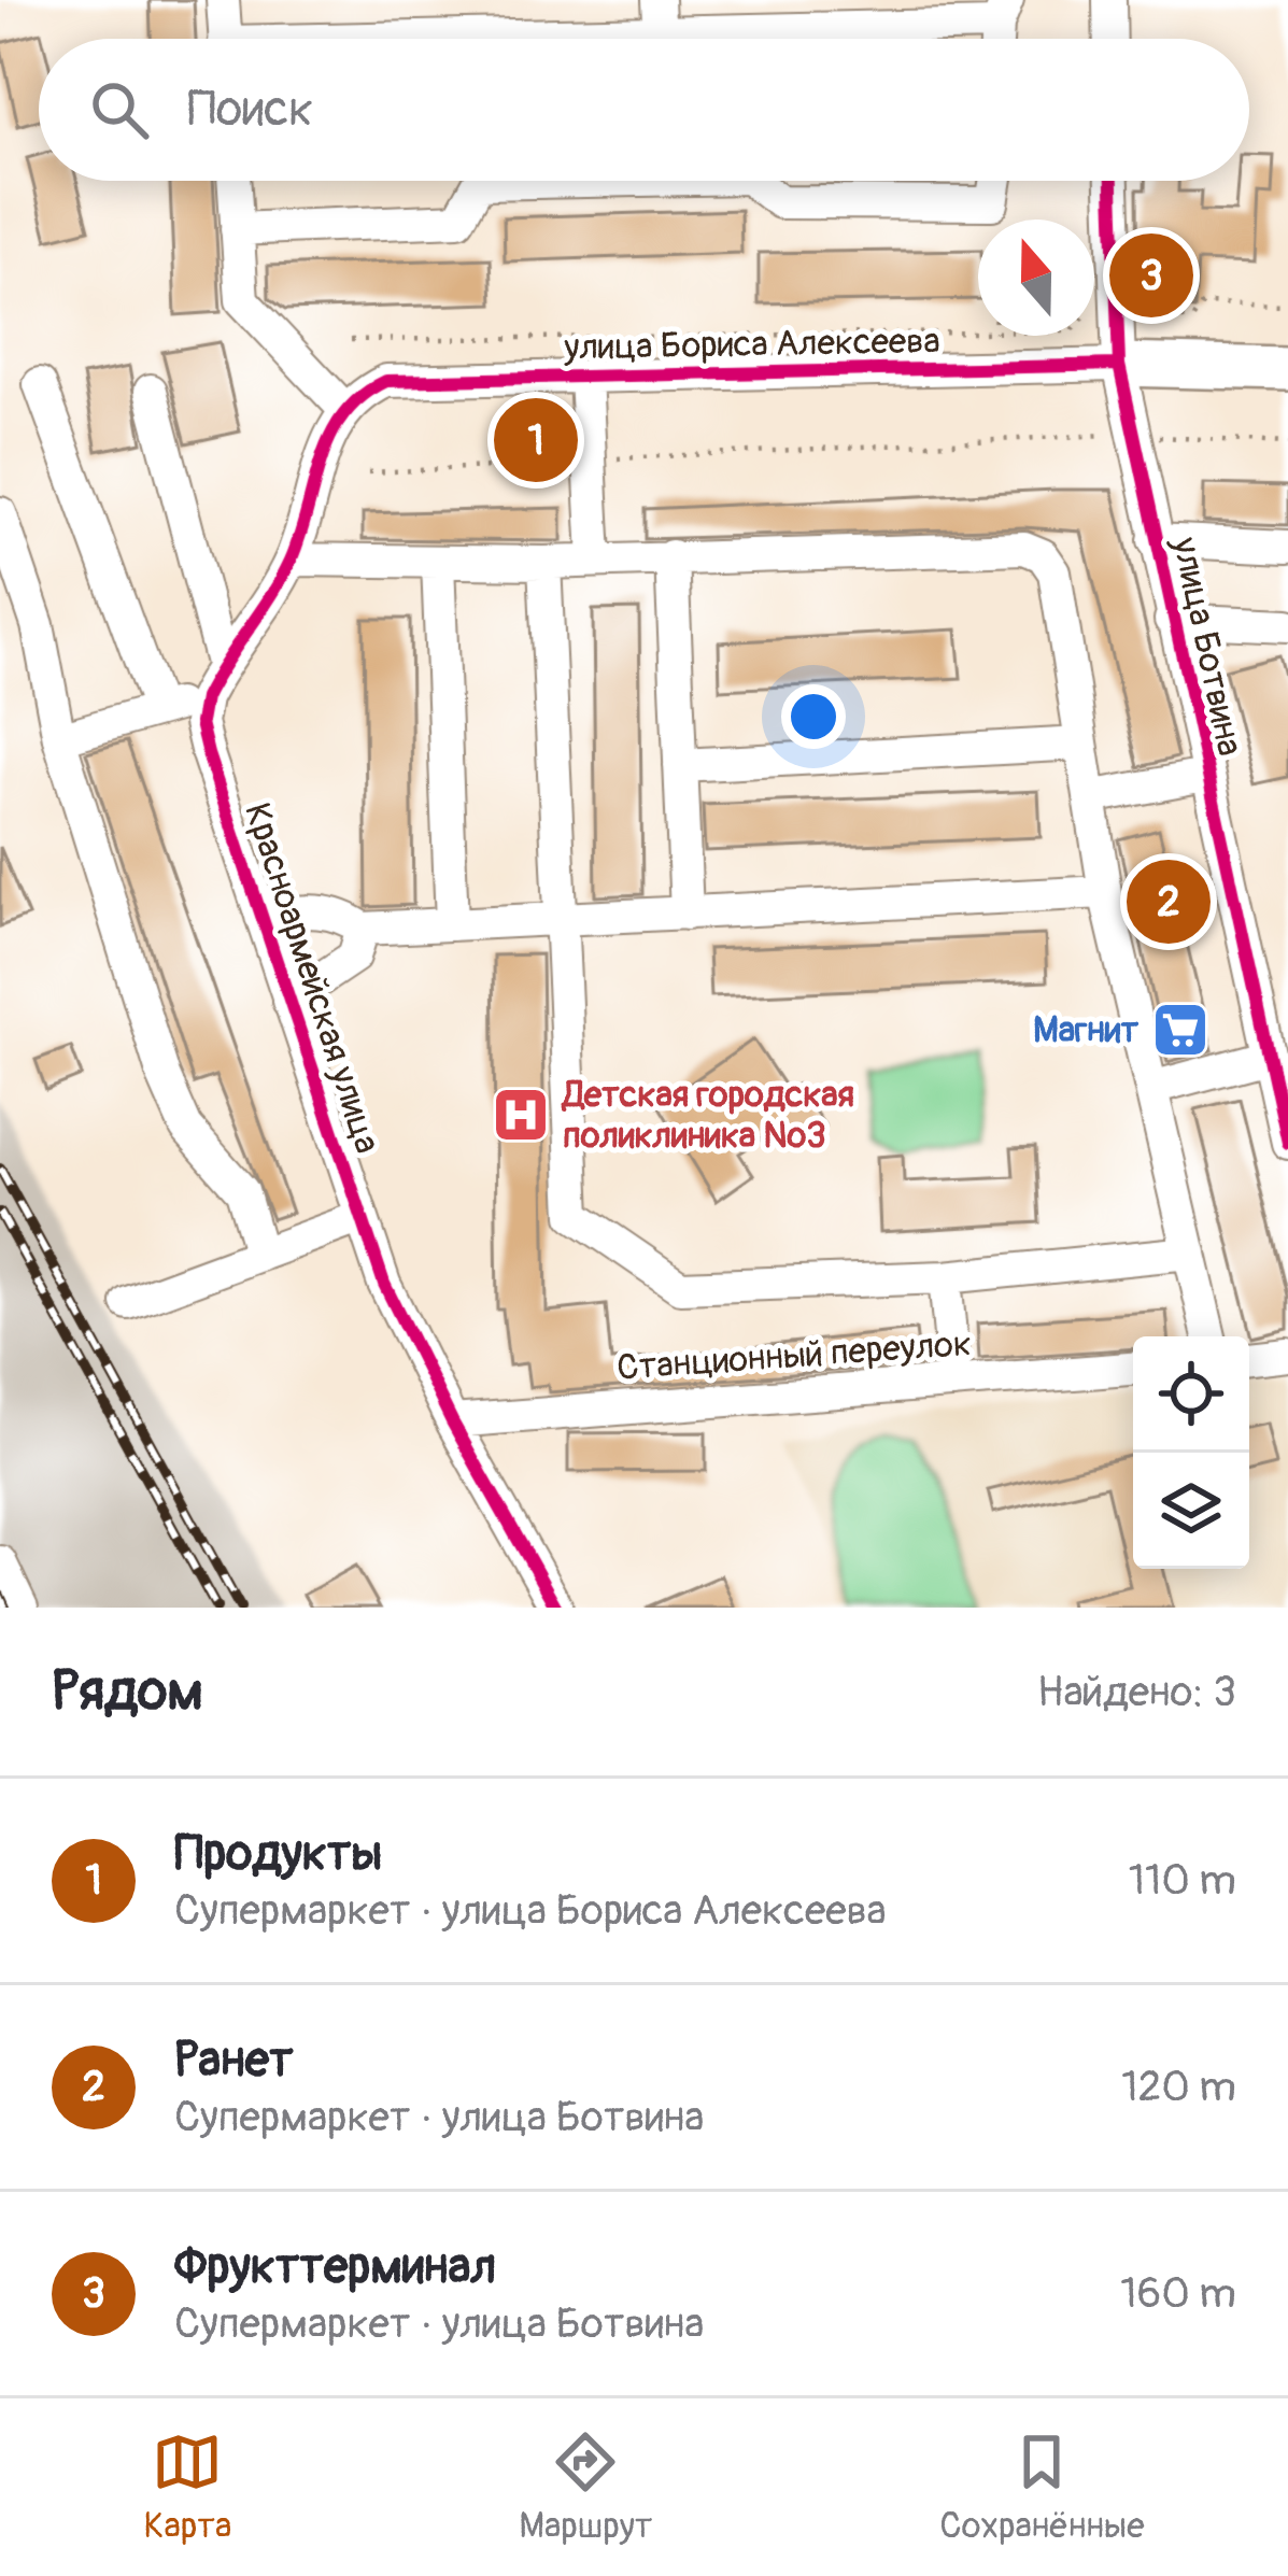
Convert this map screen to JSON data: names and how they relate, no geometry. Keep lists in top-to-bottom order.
{
  "streets": {
    "main road": ["улица Бориса Алексеева"],
    "street": ["улица Ботвина", "Красноармейская улица", "Станционный переулок"]
  },
  "crossings": [
    ["улица Бориса Алексеева", "улица Ботвина"],
    ["Красноармейская улица", "Станционный переулок"]
  ],
  "places": {
    "supermarket": ["Магнит"],
    "hospital": ["Детская городская поликлиника №3"]
  },
  "north": "top",
  "page": {
    "search": "Поиск",
    "pins": ["3", "1", "2"],
    "heading": ["Рядом", "Найдено: 3"],
    "list": [
      {
        "mark": "1",
        "name": "Продукты",
        "note": "Супермаркет · улица Бориса Алексеева",
        "value": "110 m"
      },
      {
        "mark": "2",
        "name": "Ранет",
        "note": "Супермаркет · улица Ботвина",
        "value": "120 m"
      },
      {
        "mark": "3",
        "name": "Фрукттерминал",
        "note": "Супермаркет · улица Ботвина",
        "value": "160 m"
      }
    ],
    "nav": ["Карта", "Маршрут", "Сохранённые"]
  }
}
